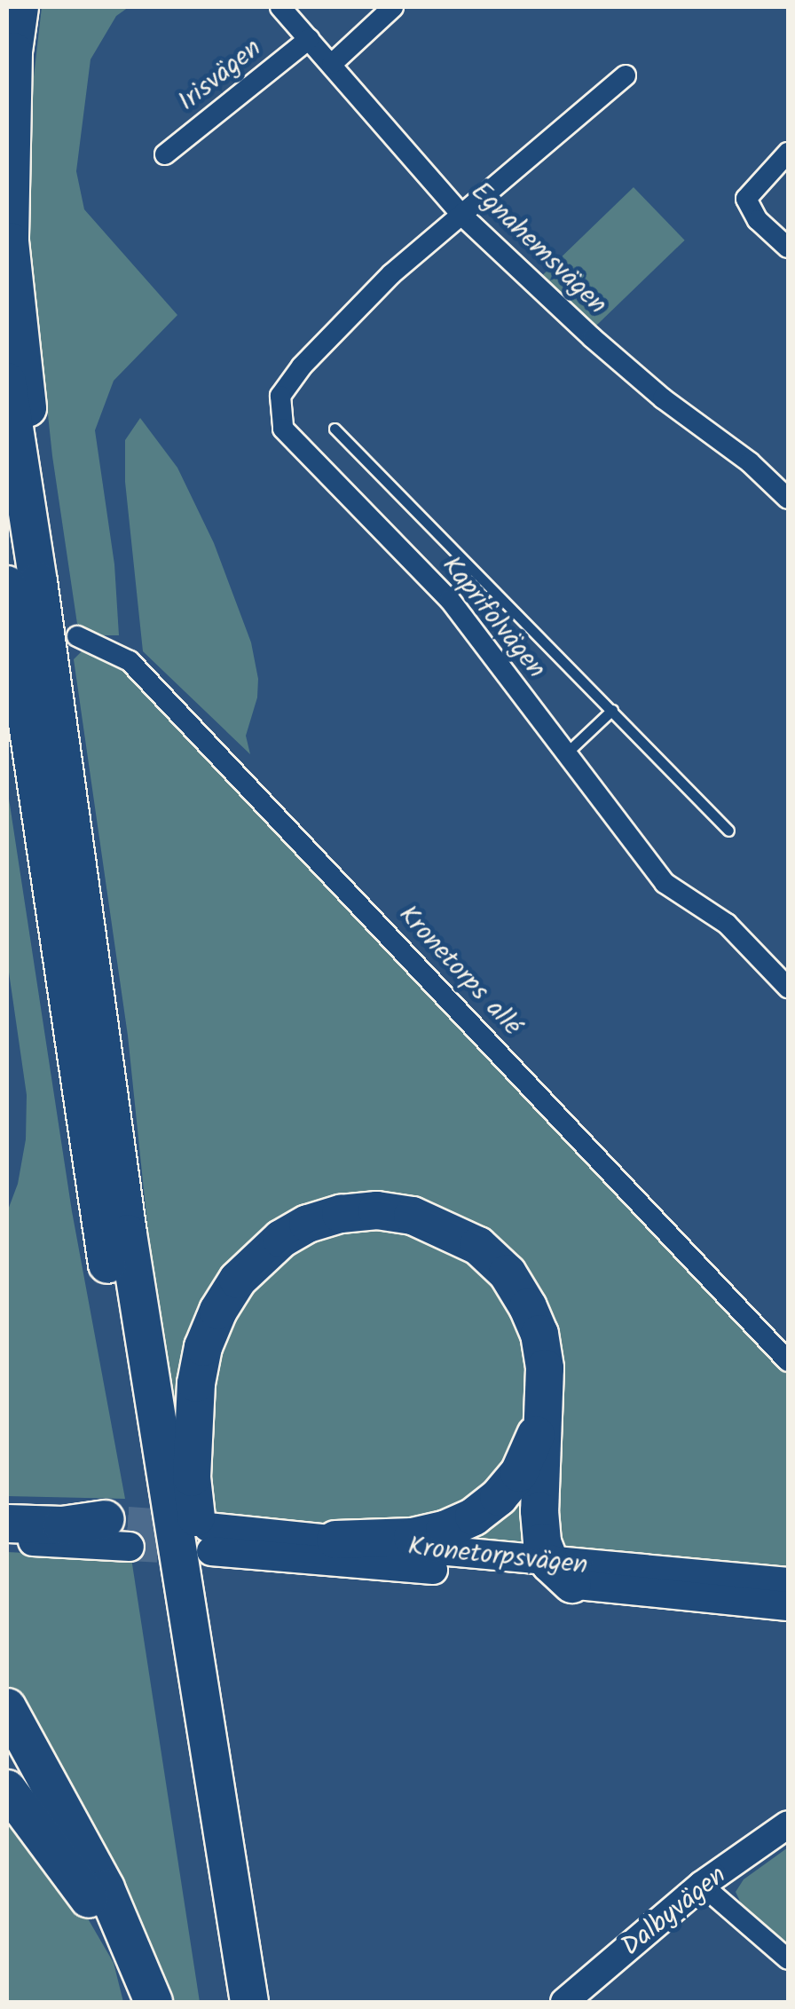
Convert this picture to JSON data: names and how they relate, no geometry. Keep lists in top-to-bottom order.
{
  "streets": {
    "main road": ["Kronetorpsvägen"],
    "street": [
      "Irisvägen",
      "Egnahemsvägen",
      "Kaprifolvägen",
      "Kronetorps allé",
      "Dalbyvägen"
    ]
  },
  "crossings": [
    ["Irisvägen", "Egnahemsvägen"],
    ["Egnahemsvägen", "Kaprifolvägen"]
  ]
}
